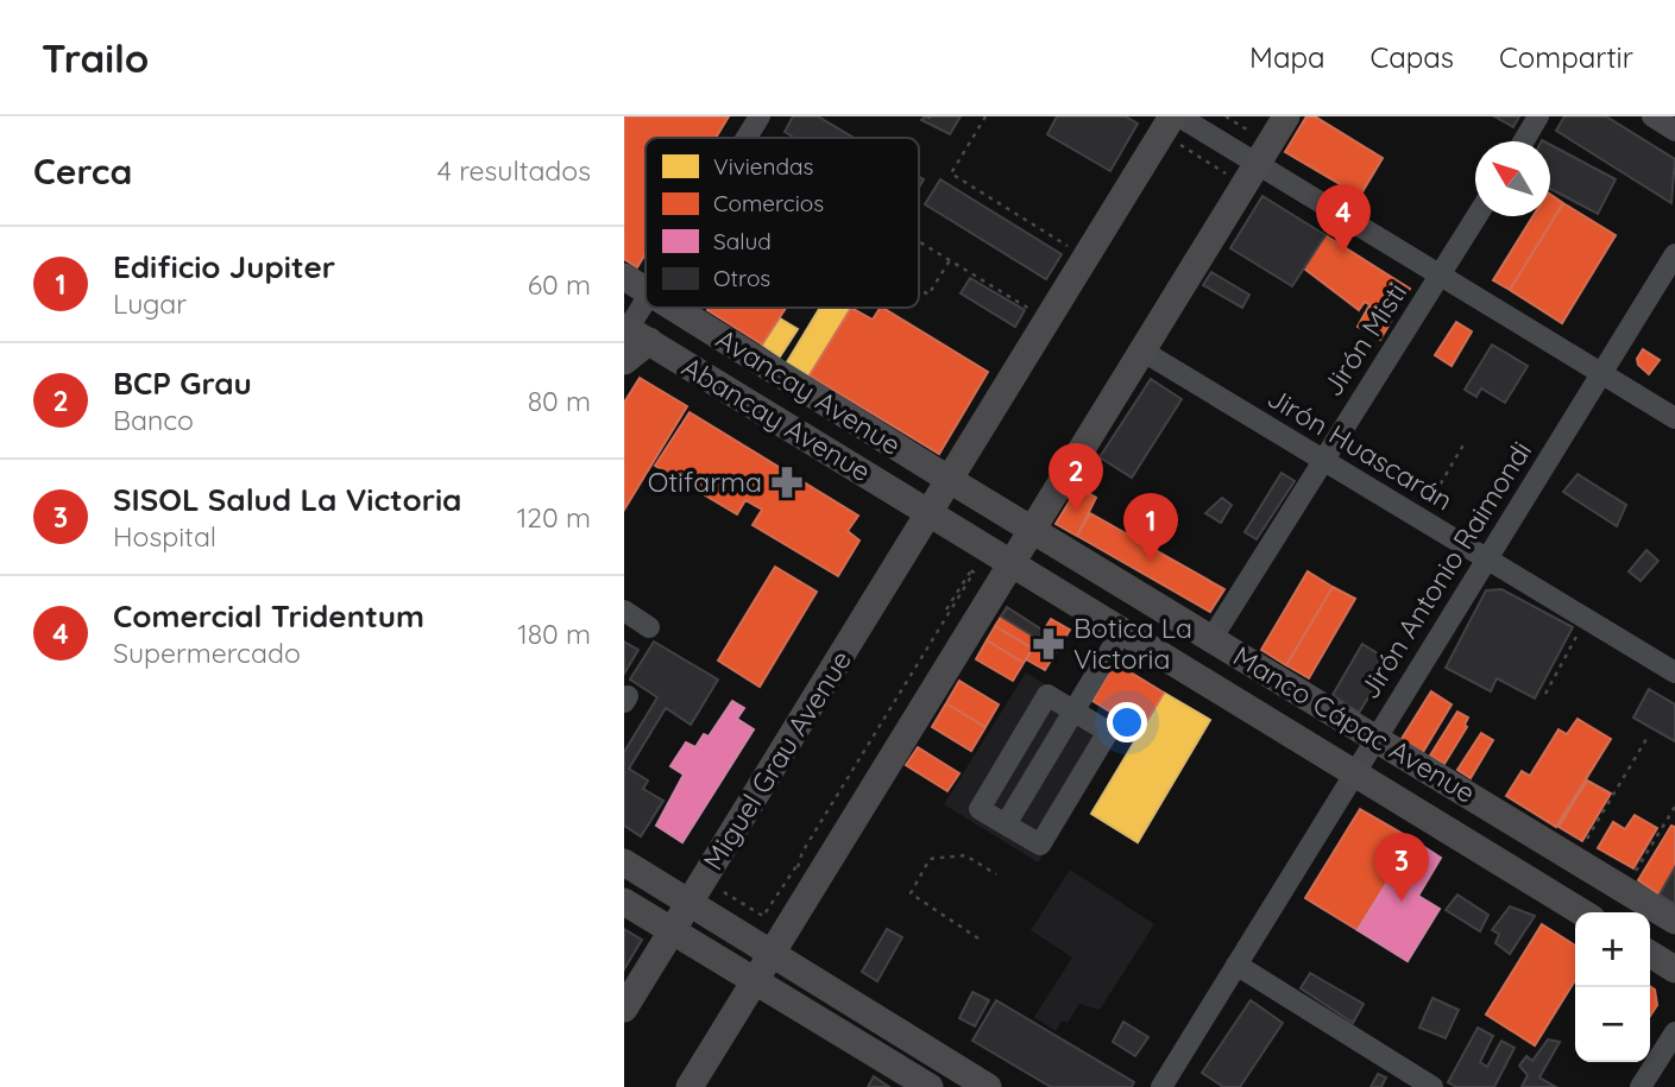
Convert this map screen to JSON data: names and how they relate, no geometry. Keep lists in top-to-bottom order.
{
  "streets": {
    "main road": [
      "Avancay Avenue",
      "Abancay Avenue",
      "Manco Cápac Avenue",
      "Miguel Grau Avenue"
    ],
    "street": ["Jirón Misti", "Jirón Huascarán", "Jirón Antonio Raimondi"]
  },
  "crossings": [
    ["Jirón Misti", "Jirón Huascarán"],
    ["Jirón Misti", "Manco Cápac Avenue"],
    ["Avancay Avenue", "Manco Cápac Avenue"],
    ["Avancay Avenue", "Miguel Grau Avenue"],
    ["Abancay Avenue", "Manco Cápac Avenue"],
    ["Abancay Avenue", "Miguel Grau Avenue"],
    ["Jirón Huascarán", "Jirón Antonio Raimondi"],
    ["Jirón Antonio Raimondi", "Manco Cápac Avenue"]
  ],
  "places": {
    "pharmacy": ["Otifarma", "Botica La Victoria"]
  },
  "legend": [
    "Viviendas",
    "Comercios",
    "Salud",
    "Otros"
  ],
  "north": "top left",
  "page": {
    "header": "Trailo",
    "nav": ["Mapa", "Capas", "Compartir"],
    "heading": ["Cerca", "4 resultados"],
    "pins": [
      "4",
      "2",
      "1",
      "3"
    ],
    "list": [
      {
        "mark": "1",
        "name": "Edificio Jupiter",
        "note": "Lugar",
        "value": "60 m"
      },
      {
        "mark": "2",
        "name": "BCP Grau",
        "note": "Banco",
        "value": "80 m"
      },
      {
        "mark": "3",
        "name": "SISOL Salud La Victoria",
        "note": "Hospital",
        "value": "120 m"
      },
      {
        "mark": "4",
        "name": "Comercial Tridentum",
        "note": "Supermercado",
        "value": "180 m"
      }
    ],
    "map_buttons": ["+", "−"]
  }
}
